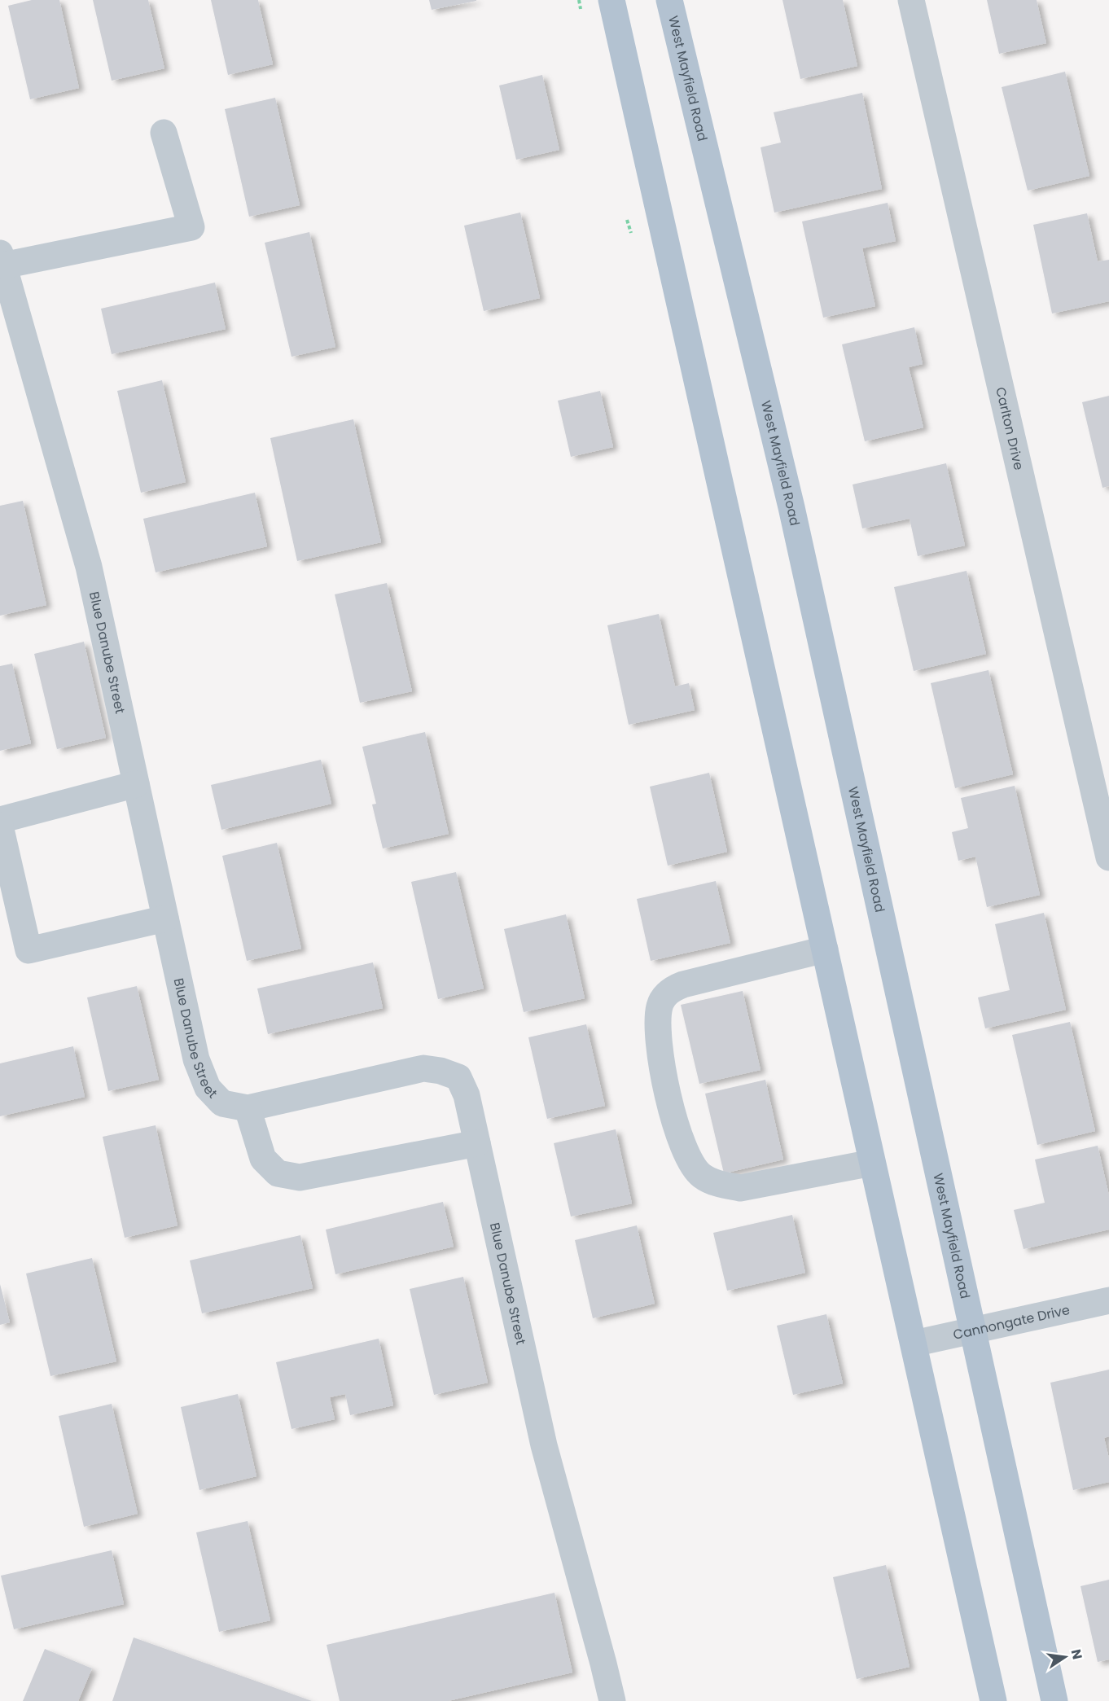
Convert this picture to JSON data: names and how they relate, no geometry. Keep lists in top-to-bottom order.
{
  "streets": {
    "main road": ["West Mayfield Road"],
    "street": ["Carlton Drive", "Blue Danube Street", "Cannongate Drive"]
  },
  "crossings": [
    ["West Mayfield Road", "Cannongate Drive"]
  ],
  "north": "right"
}
